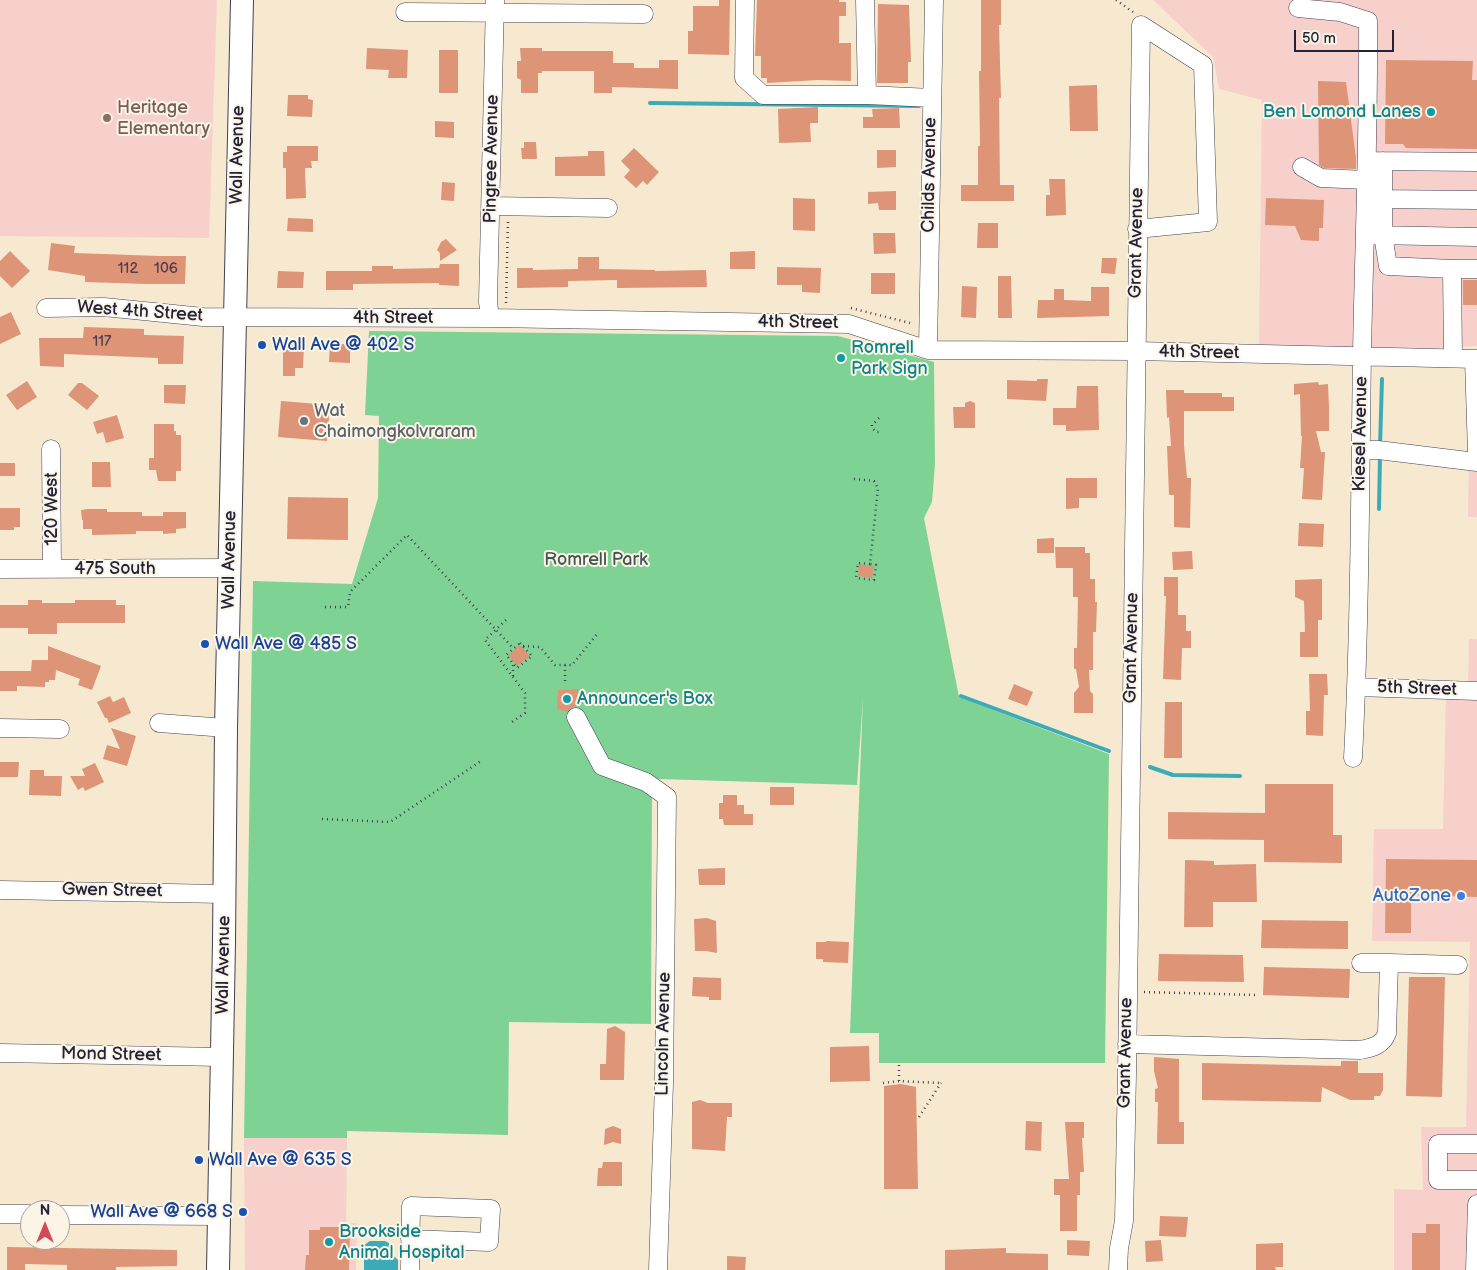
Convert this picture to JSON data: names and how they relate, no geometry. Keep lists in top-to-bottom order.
{
  "streets": {
    "main road": ["Wall Avenue"],
    "street": [
      "Pingree Avenue",
      "Childs Avenue",
      "Grant Avenue",
      "West 4th Street",
      "4th Street",
      "Kiesel Avenue",
      "120 West",
      "475 South",
      "5th Street",
      "Gwen Street",
      "Lincoln Avenue",
      "Mond Street"
    ]
  },
  "crossings": [
    ["Wall Avenue", "West 4th Street"],
    ["Wall Avenue", "4th Street"],
    ["Wall Avenue", "475 South"],
    ["Wall Avenue", "Gwen Street"],
    ["Wall Avenue", "Mond Street"],
    ["Pingree Avenue", "4th Street"],
    ["Childs Avenue", "4th Street"],
    ["Grant Avenue", "4th Street"],
    ["West 4th Street", "4th Street"],
    ["4th Street", "Kiesel Avenue"],
    ["Kiesel Avenue", "5th Street"],
    ["120 West", "475 South"]
  ],
  "parks": ["Romrell Park"],
  "places": [
    "Ben Lomond Lanes",
    "Heritage Elementary",
    "Wall Ave @ 402 S",
    "Romrell Park Sign",
    "Wat Chaimongkolvraram",
    "Wall Ave @ 485 S",
    "Announcer's Box",
    "AutoZone",
    "Wall Ave @ 635 S",
    "Wall Ave @ 668 S",
    "Brookside Animal Hospital"
  ],
  "house_numbers": ["112", "106", "117"],
  "scale_bar": "50 m",
  "north": "top"
}
